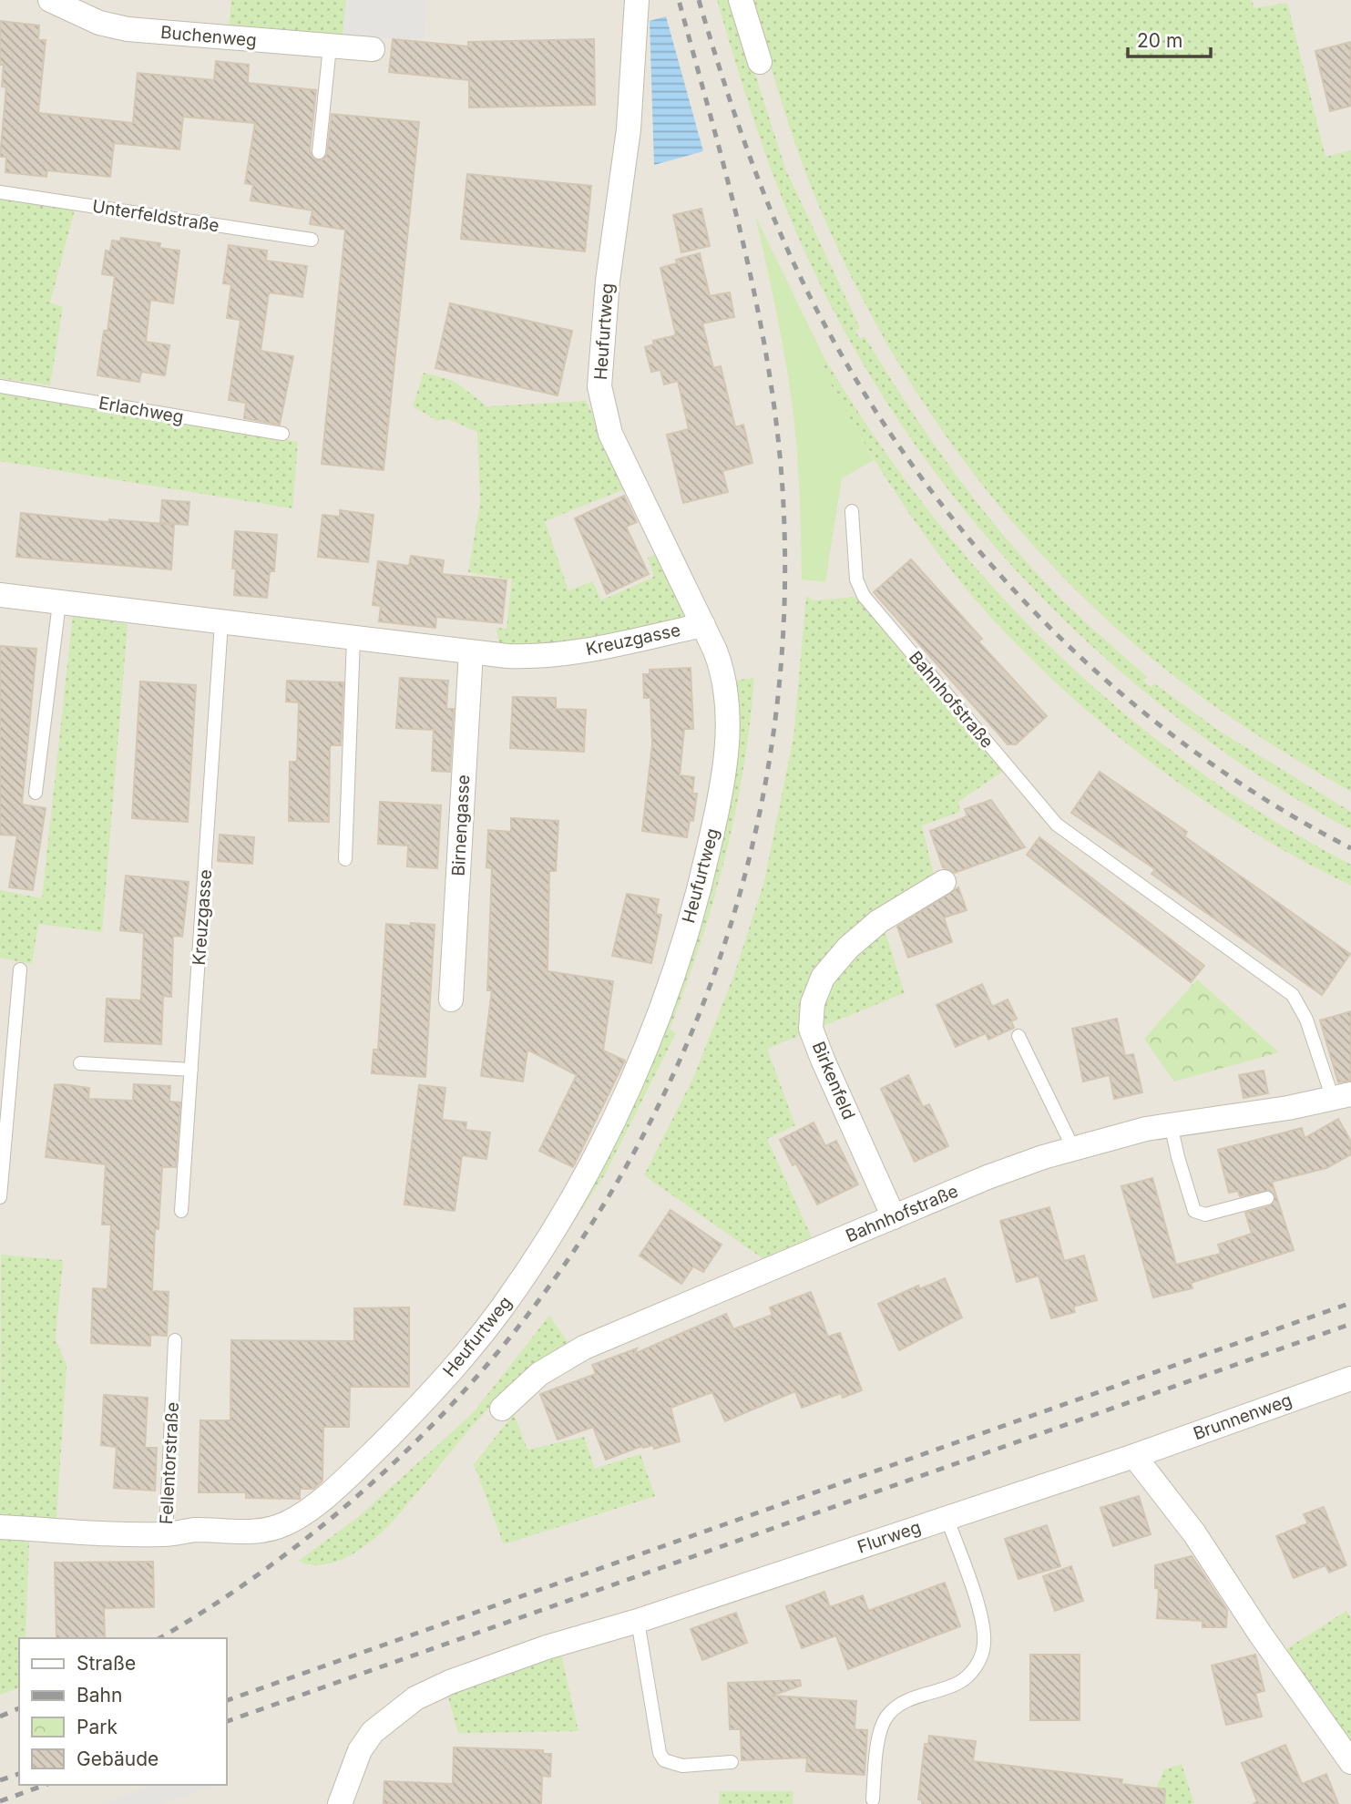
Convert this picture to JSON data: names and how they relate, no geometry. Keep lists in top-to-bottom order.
{
  "streets": {
    "street": [
      "Buchenweg",
      "Heufurtweg",
      "Kreuzgasse",
      "Bahnhofstraße",
      "Birnengasse",
      "Birkenfeld",
      "Brunnenweg",
      "Fellentorstraße",
      "Flurweg"
    ],
    "lane": ["Unterfeldstraße", "Erlachweg"]
  },
  "crossings": [
    ["Heufurtweg", "Kreuzgasse"],
    ["Heufurtweg", "Fellentorstraße"],
    ["Kreuzgasse", "Birnengasse"],
    ["Bahnhofstraße", "Birkenfeld"],
    ["Brunnenweg", "Flurweg"]
  ],
  "legend": [
    "Straße",
    "Bahn",
    "Park",
    "Gebäude"
  ],
  "scale_bar": "20 m"
}
